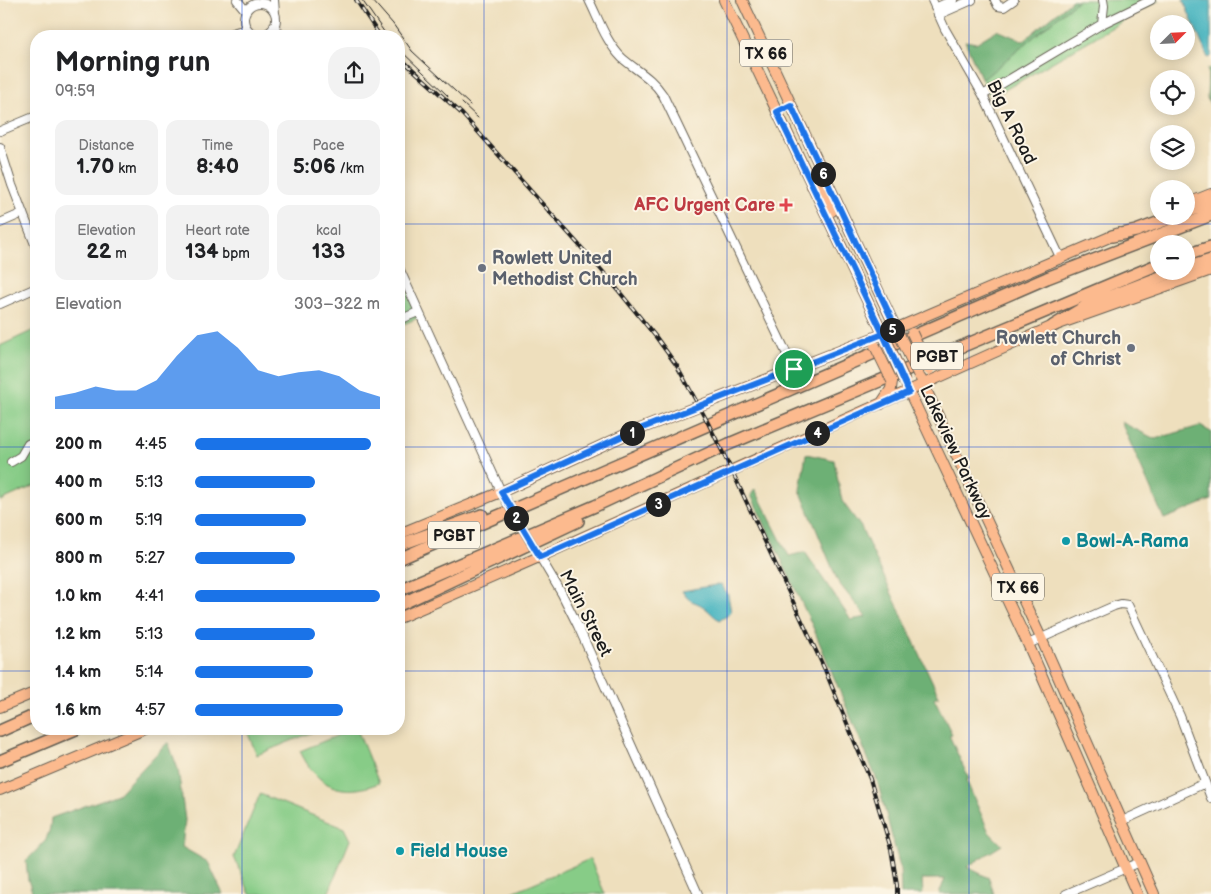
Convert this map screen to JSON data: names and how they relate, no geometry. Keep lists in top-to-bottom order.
{
  "streets": {
    "highway": ["PGBT"],
    "main road": ["TX 66", "Lakeview Parkway"],
    "street": ["Big A Road", "Main Street"]
  },
  "places": {
    "health": ["AFC Urgent Care"],
    "other": [
      "Rowlett United Methodist Church",
      "Rowlett Church of Christ",
      "Bowl-A-Rama",
      "Field House"
    ]
  },
  "north": "top right",
  "page": {
    "map_buttons": ["+", "−"],
    "heading": ["Morning run", "09:59"],
    "stats": [
      ["Distance", "1.70 km"],
      ["Time", "8:40"],
      ["Pace", "5:06 /km"],
      ["Elevation", "22 m"],
      ["Heart rate", "134 bpm"],
      ["kcal", "133"]
    ],
    "pins": [
      "6",
      "5",
      "1",
      "4",
      "3",
      "2"
    ],
    "chart": ["Elevation", "303–322 m"],
    "list": [
      {
        "name": "200 m",
        "note": "4:45"
      },
      {
        "name": "400 m",
        "note": "5:13"
      },
      {
        "name": "600 m",
        "note": "5:19"
      },
      {
        "name": "800 m",
        "note": "5:27"
      },
      {
        "name": "1.0 km",
        "note": "4:41"
      },
      {
        "name": "1.2 km",
        "note": "5:13"
      },
      {
        "name": "1.4 km",
        "note": "5:14"
      },
      {
        "name": "1.6 km",
        "note": "4:57"
      }
    ]
  }
}
